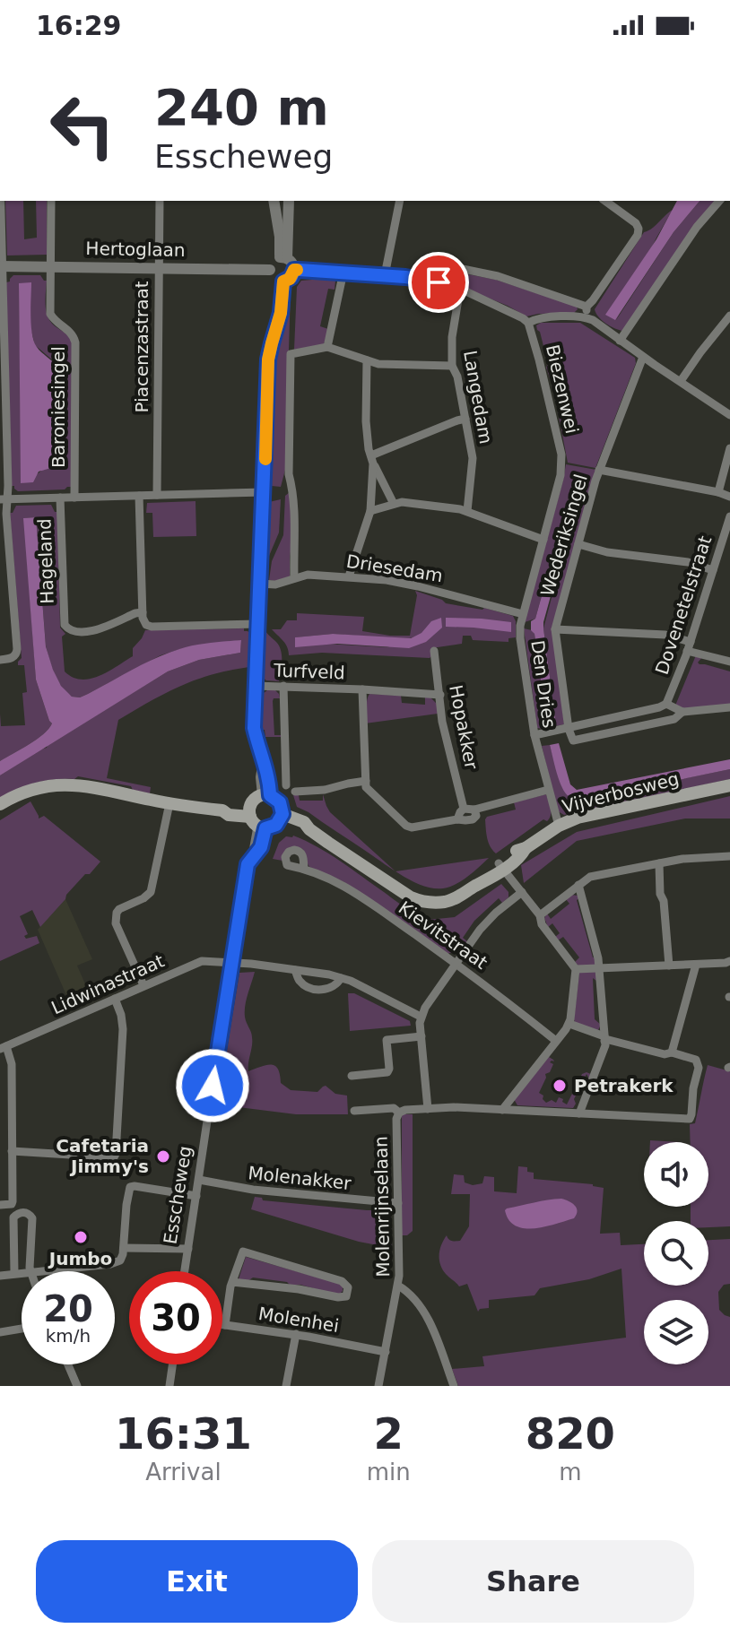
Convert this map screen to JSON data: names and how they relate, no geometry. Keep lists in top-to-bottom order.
{
  "streets": {
    "main road": ["Vijverbosweg"],
    "street": [
      "Hertoglaan",
      "Piacenzastraat",
      "Biezenwei",
      "Langedam",
      "Baroniesingel",
      "Wederiksingel",
      "Hageland",
      "Driesedam",
      "Dovenetelstraat",
      "Turfveld",
      "Den Dries",
      "Hopakker",
      "Kievitstraat",
      "Lidwinastraat",
      "Molenakker",
      "Esscheweg",
      "Molenrijnselaan",
      "Molenhei"
    ]
  },
  "crossings": [
    ["Hertoglaan", "Piacenzastraat"],
    ["Hertoglaan", "Baroniesingel"],
    ["Biezenwei", "Den Dries"],
    ["Driesedam", "Den Dries"],
    ["Turfveld", "Hopakker"],
    ["Den Dries", "Vijverbosweg"],
    ["Vijverbosweg", "Esscheweg"],
    ["Lidwinastraat", "Esscheweg"],
    ["Molenakker", "Esscheweg"],
    ["Molenakker", "Molenrijnselaan"],
    ["Molenrijnselaan", "Molenhei"]
  ],
  "places": ["Petrakerk", "Cafetaria Jimmy's", "Jumbo"],
  "page": {
    "status": "16:29",
    "turn": ["240 m", "Esscheweg"],
    "speed": "20 km/h",
    "limit": "30",
    "eta": [
      "16:31",
      "Arrival",
      "2",
      "min",
      "820",
      "m"
    ],
    "buttons": ["Exit", "Share"]
  }
}
